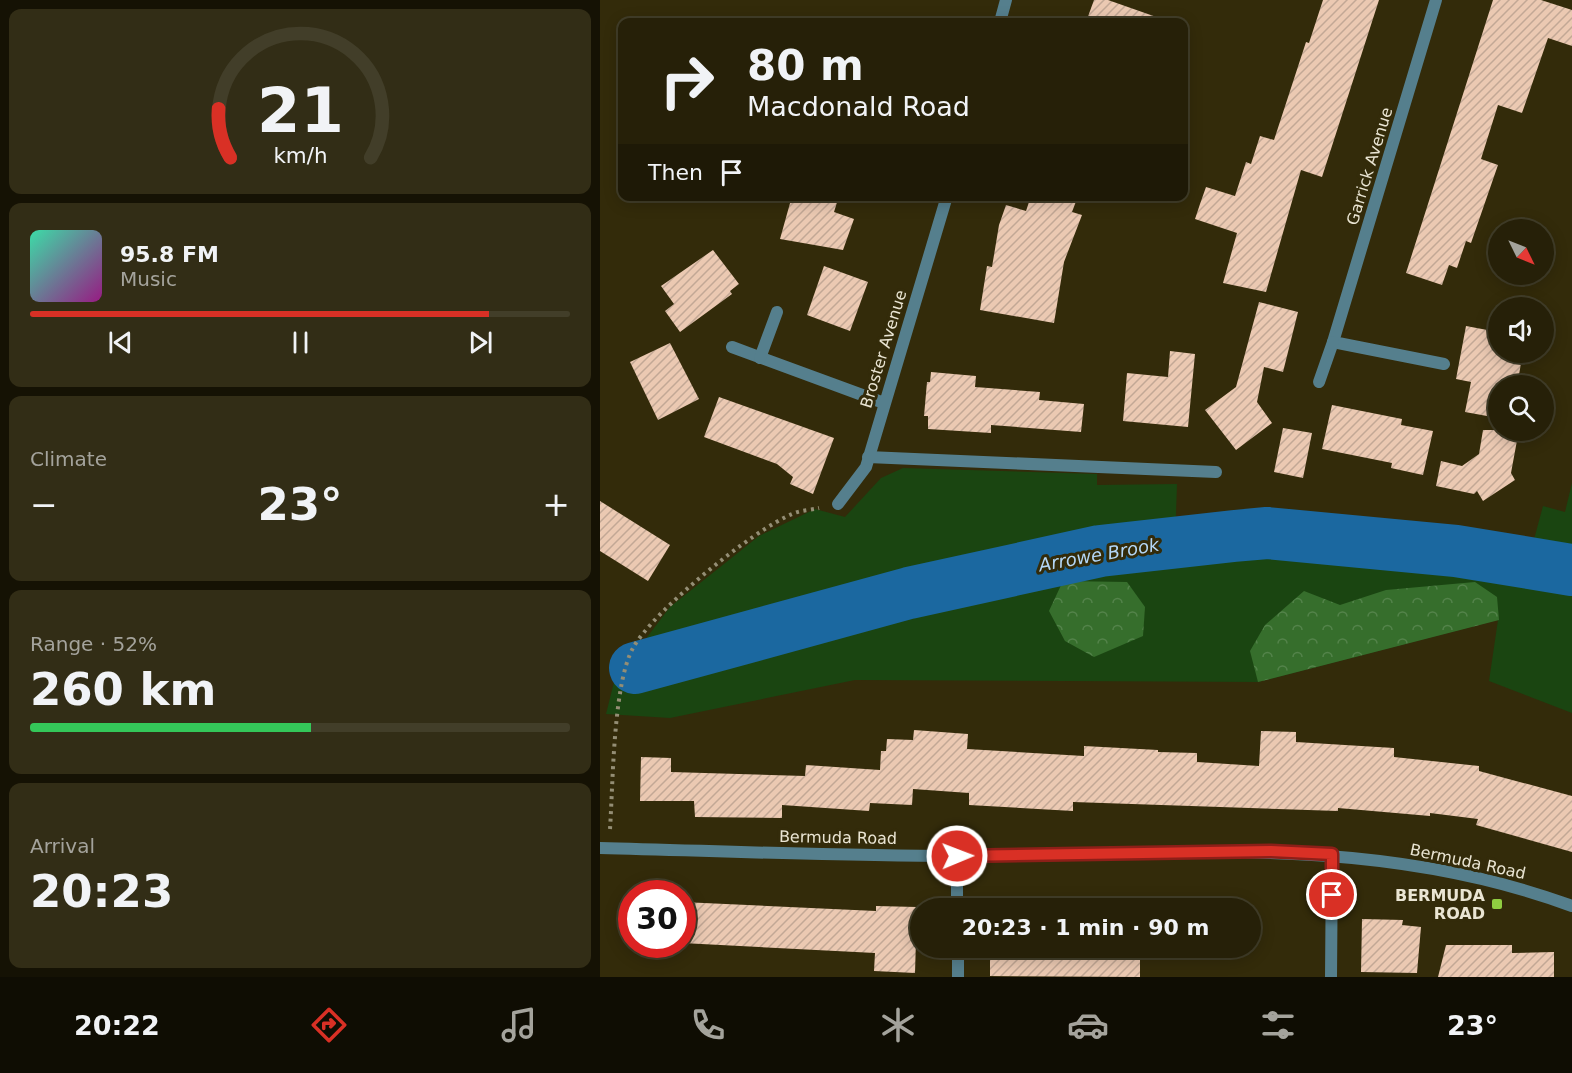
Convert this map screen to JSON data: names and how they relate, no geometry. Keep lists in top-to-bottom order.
{
  "streets": {
    "street": ["Garrick Avenue", "Broster Avenue", "Bermuda Road"]
  },
  "water": ["Arrowe Brook"],
  "places": {
    "transit": ["BERMUDA ROAD"]
  },
  "north": "bottom right",
  "page": {
    "turn": ["80 m", "Macdonald Road"],
    "then": "Then",
    "song": ["95.8 FM", "Music"],
    "tile": [
      "Climate",
      ["Range · 52%", "260 km"],
      ["Arrival", "20:23"]
    ],
    "heat": ["−", "23°", "+"],
    "limit": "30",
    "trip": "20:23 · 1 min · 90 m",
    "tabs": ["20:22", "23°"],
    "gauge": ["21", "km/h"]
  }
}
